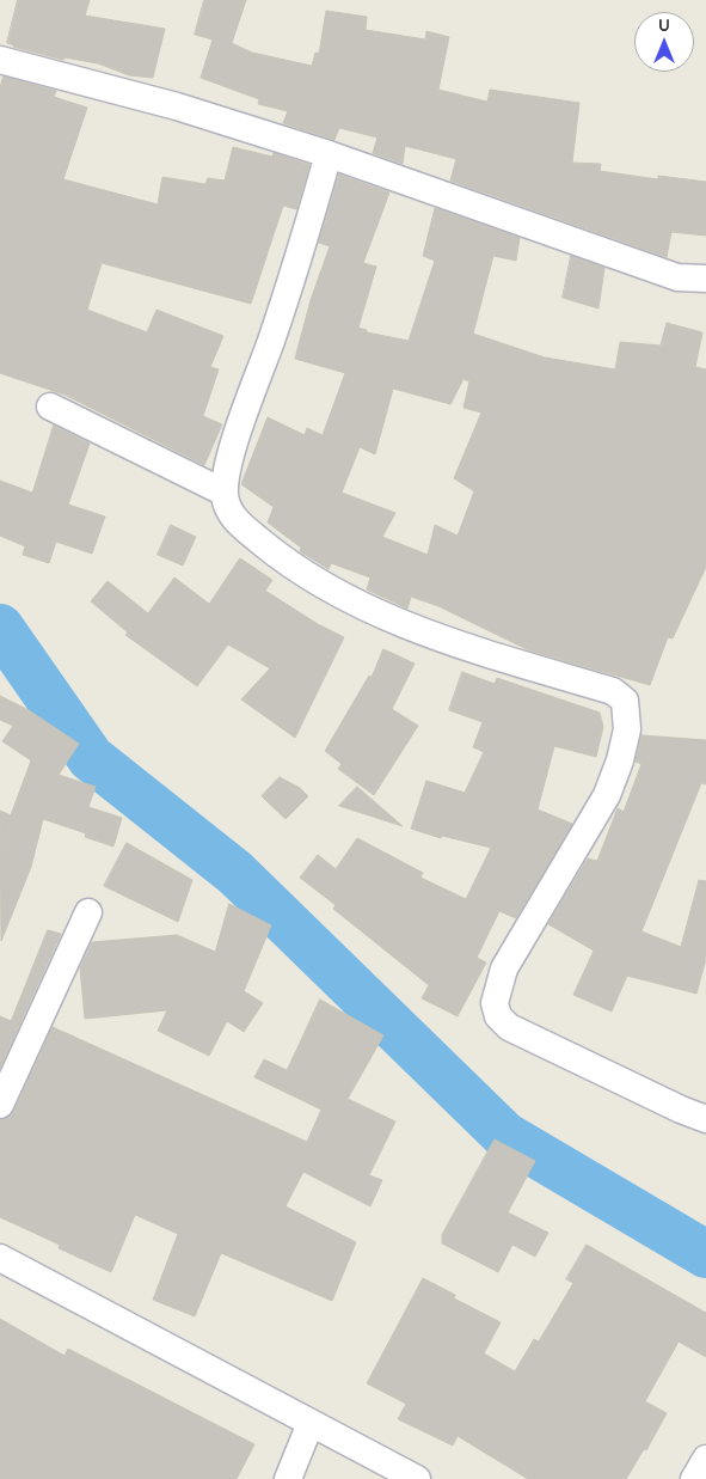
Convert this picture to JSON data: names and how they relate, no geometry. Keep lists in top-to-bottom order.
{
  "north": "top"
}
